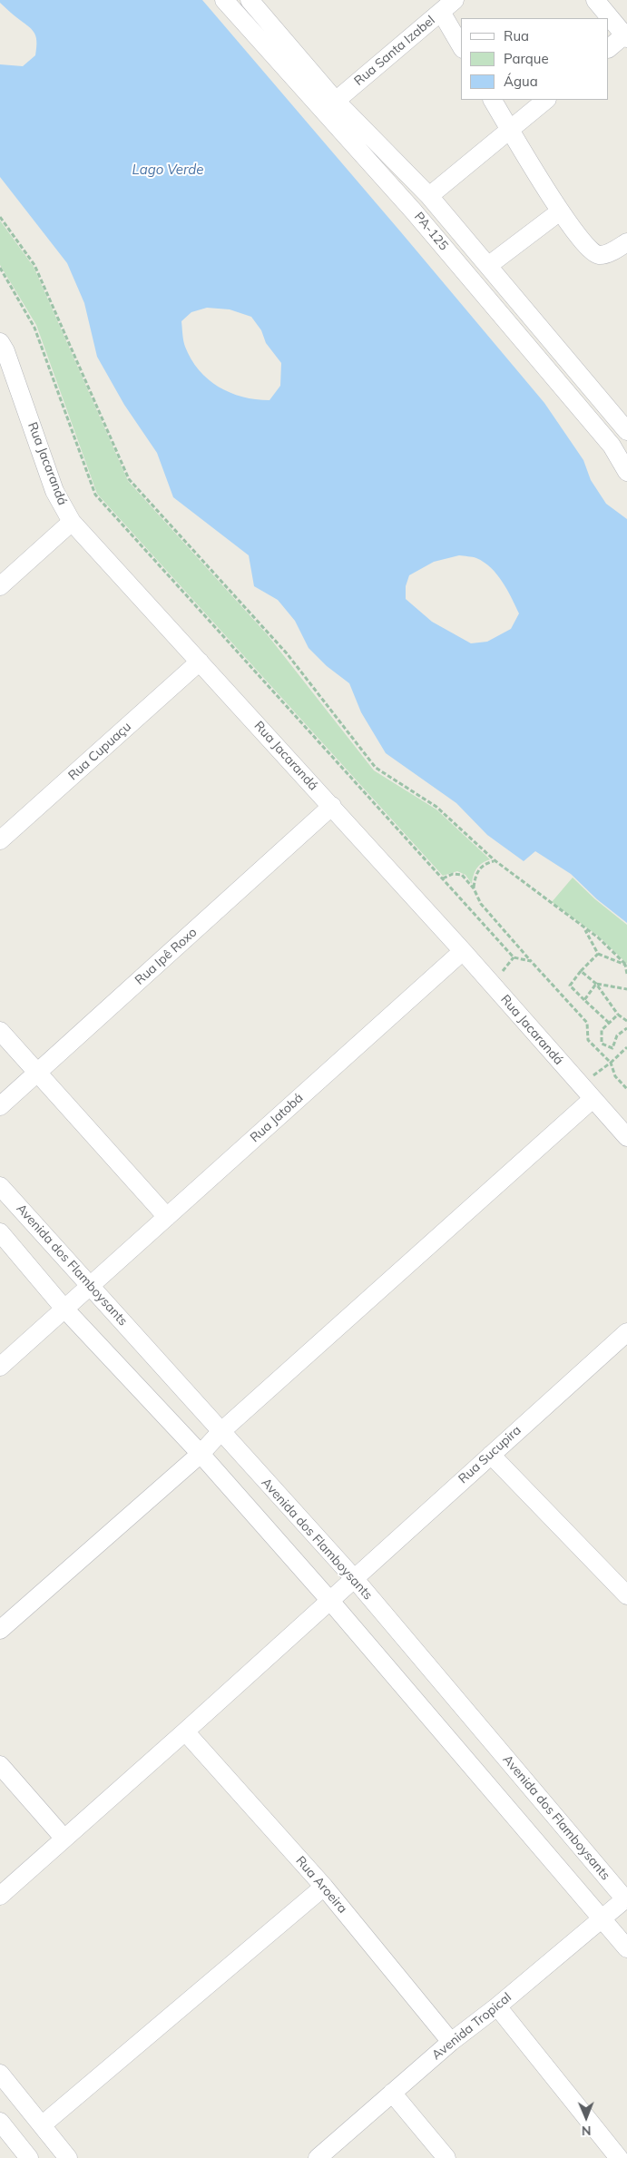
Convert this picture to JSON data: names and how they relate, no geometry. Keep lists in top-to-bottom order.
{
  "streets": {
    "street": [
      "Rua Santa Izabel",
      "PA-125",
      "Rua Jacarandá",
      "Rua Cupuaçu",
      "Rua Ipê Roxo",
      "Rua Jatobá",
      "Avenida dos Flamboysants",
      "Rua Sucupira",
      "Rua Aroeira",
      "Avenida Tropical"
    ]
  },
  "crossings": [
    ["Rua Santa Izabel", "PA-125"],
    ["Rua Jacarandá", "Rua Cupuaçu"],
    ["Rua Jacarandá", "Rua Ipê Roxo"],
    ["Rua Jacarandá", "Rua Jatobá"],
    ["Rua Jatobá", "Avenida dos Flamboysants"],
    ["Avenida dos Flamboysants", "Rua Sucupira"],
    ["Avenida dos Flamboysants", "Avenida Tropical"],
    ["Rua Sucupira", "Rua Aroeira"],
    ["Rua Aroeira", "Avenida Tropical"]
  ],
  "water": ["Lago Verde"],
  "legend": ["Rua", "Parque", "Água"],
  "north": "bottom"
}
